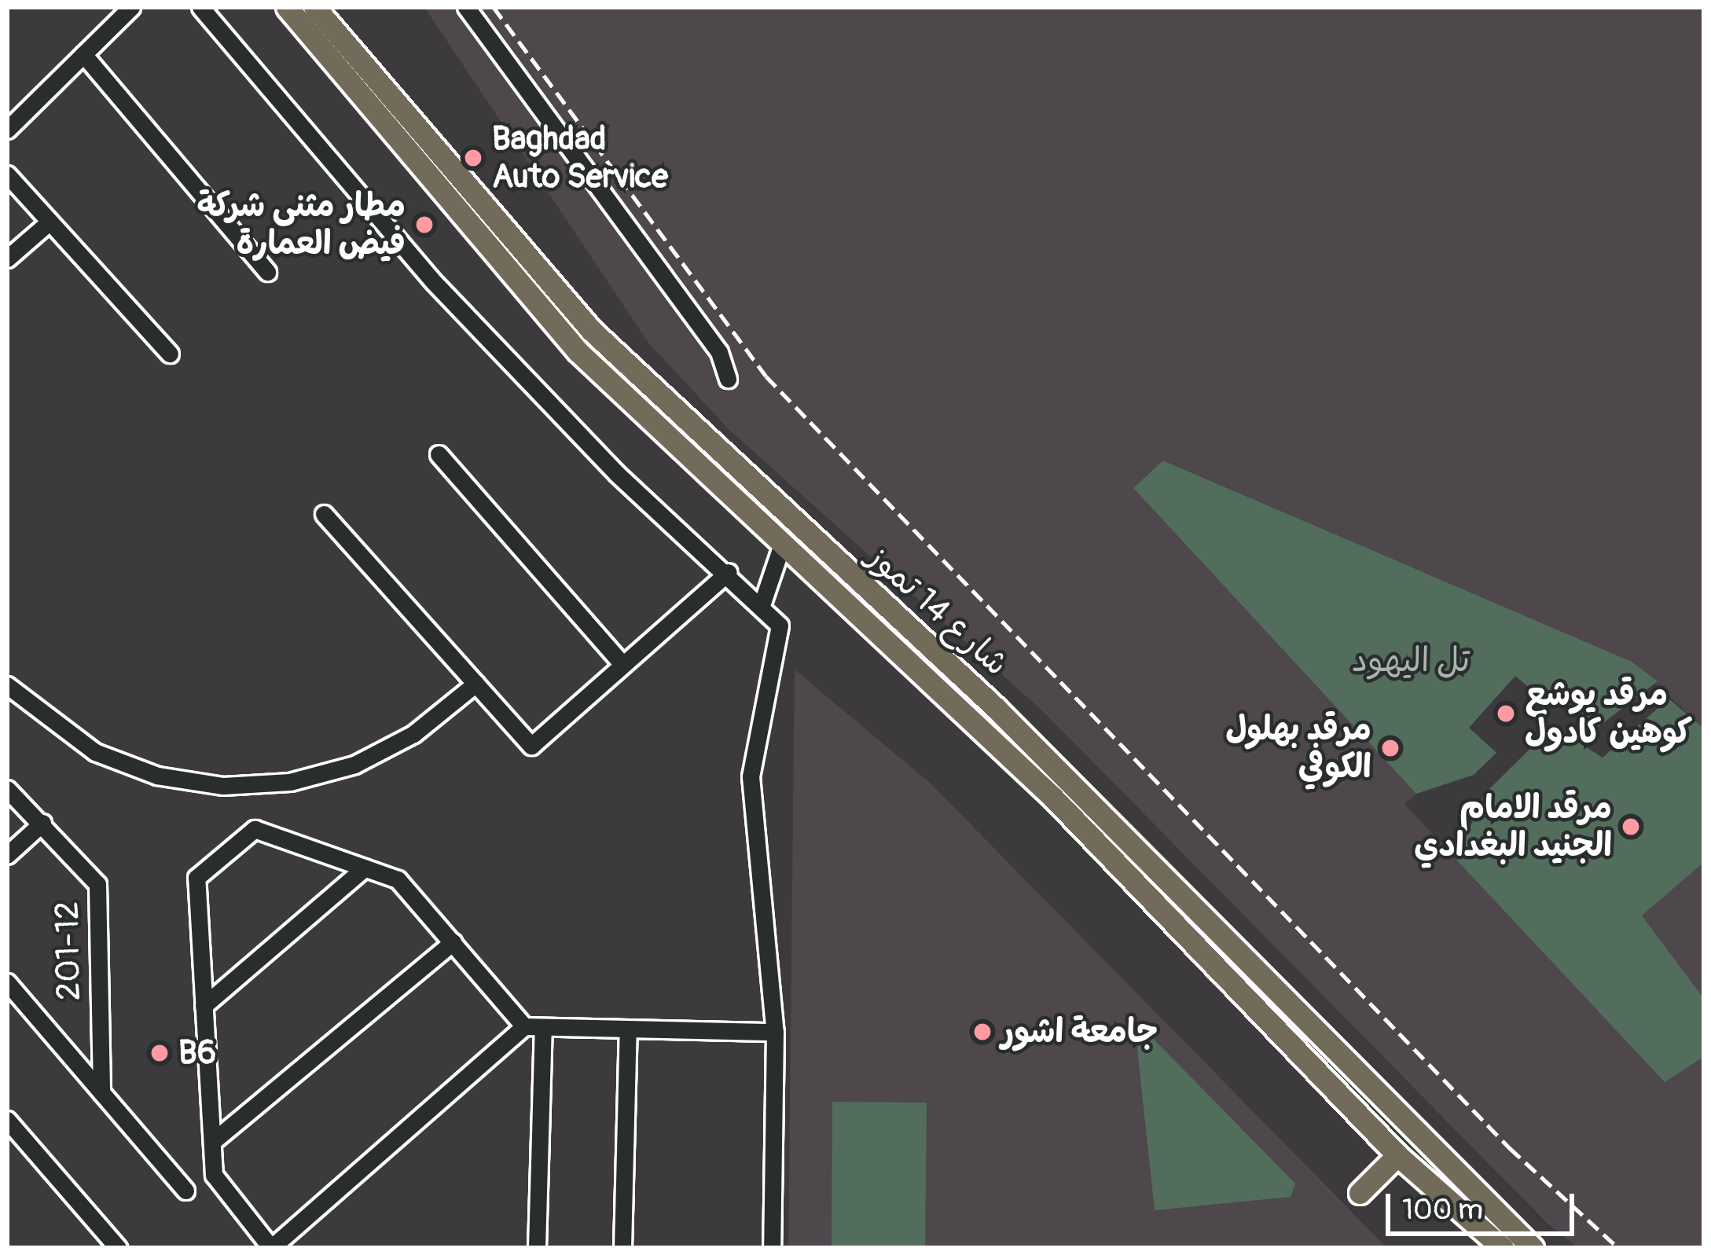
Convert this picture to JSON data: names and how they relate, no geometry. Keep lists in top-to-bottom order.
{
  "streets": {
    "main road": ["شارع 14 تموز"],
    "street": ["201-12"]
  },
  "parks": ["تل اليهود"],
  "places": [
    "Baghdad Auto Service",
    "مطار مثنى شركة فيض العمارة",
    "مرقد يوشع كوهين كادول",
    "مرقد بهلول الكوفي",
    "مرقد الامام الجنيد البغدادي",
    "جامعة اشور",
    "B6"
  ],
  "scale_bar": "100 m"
}
